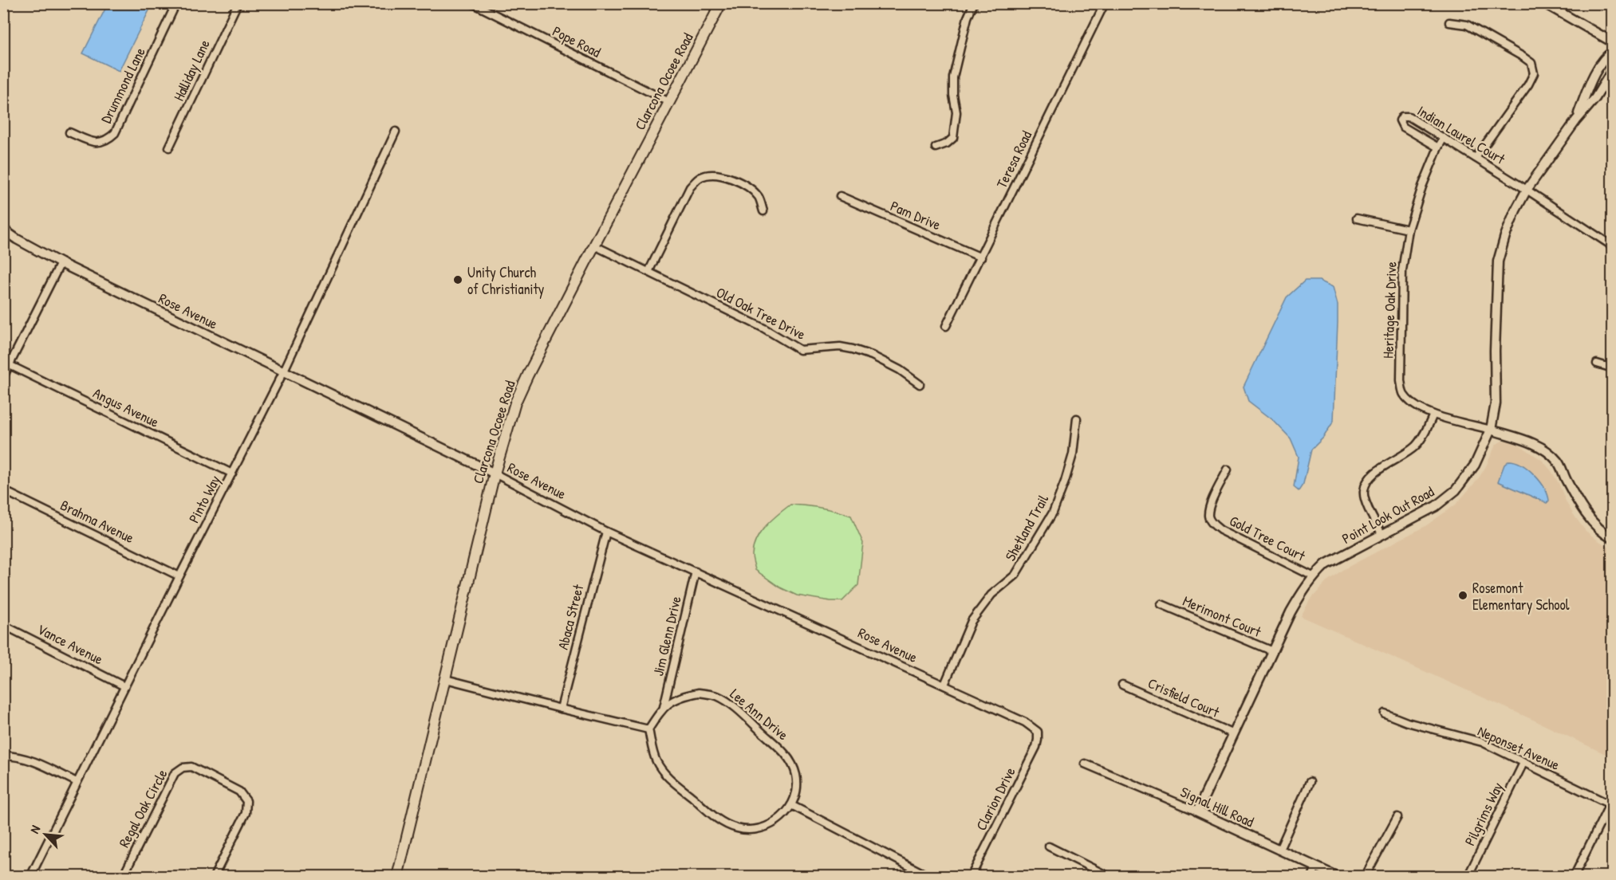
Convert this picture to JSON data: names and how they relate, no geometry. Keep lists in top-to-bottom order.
{
  "streets": {
    "main road": ["Clarcona Ocoee Road"],
    "street": [
      "Pope Road",
      "Halliday Lane",
      "Drummond Lane",
      "Indian Laurel Court",
      "Teresa Road",
      "Pam Drive",
      "Heritage Oak Drive",
      "Rose Avenue",
      "Old Oak Tree Drive",
      "Angus Avenue",
      "Pinto Way",
      "Point Look Out Road",
      "Brahma Avenue",
      "Shetland Trail",
      "Gold Tree Court",
      "Merimont Court",
      "Abaca Street",
      "Jim Glenn Drive",
      "Vance Avenue",
      "Crisfield Court",
      "Lee Ann Drive",
      "Neponset Avenue",
      "Clarion Drive",
      "Signal Hill Road",
      "Regal Oak Circle",
      "Pilgrims Way"
    ]
  },
  "crossings": [
    ["Pope Road", "Clarcona Ocoee Road"],
    ["Clarcona Ocoee Road", "Rose Avenue"],
    ["Clarcona Ocoee Road", "Old Oak Tree Drive"],
    ["Indian Laurel Court", "Heritage Oak Drive"],
    ["Indian Laurel Court", "Point Look Out Road"],
    ["Teresa Road", "Pam Drive"],
    ["Heritage Oak Drive", "Point Look Out Road"],
    ["Rose Avenue", "Pinto Way"],
    ["Rose Avenue", "Shetland Trail"],
    ["Rose Avenue", "Abaca Street"],
    ["Rose Avenue", "Jim Glenn Drive"],
    ["Rose Avenue", "Clarion Drive"],
    ["Angus Avenue", "Pinto Way"],
    ["Pinto Way", "Brahma Avenue"],
    ["Pinto Way", "Vance Avenue"],
    ["Point Look Out Road", "Gold Tree Court"],
    ["Point Look Out Road", "Merimont Court"],
    ["Point Look Out Road", "Crisfield Court"],
    ["Point Look Out Road", "Signal Hill Road"],
    ["Jim Glenn Drive", "Lee Ann Drive"],
    ["Neponset Avenue", "Pilgrims Way"]
  ],
  "places": ["Unity Church of Christianity", "Rosemont Elementary School"],
  "north": "top left"
}
